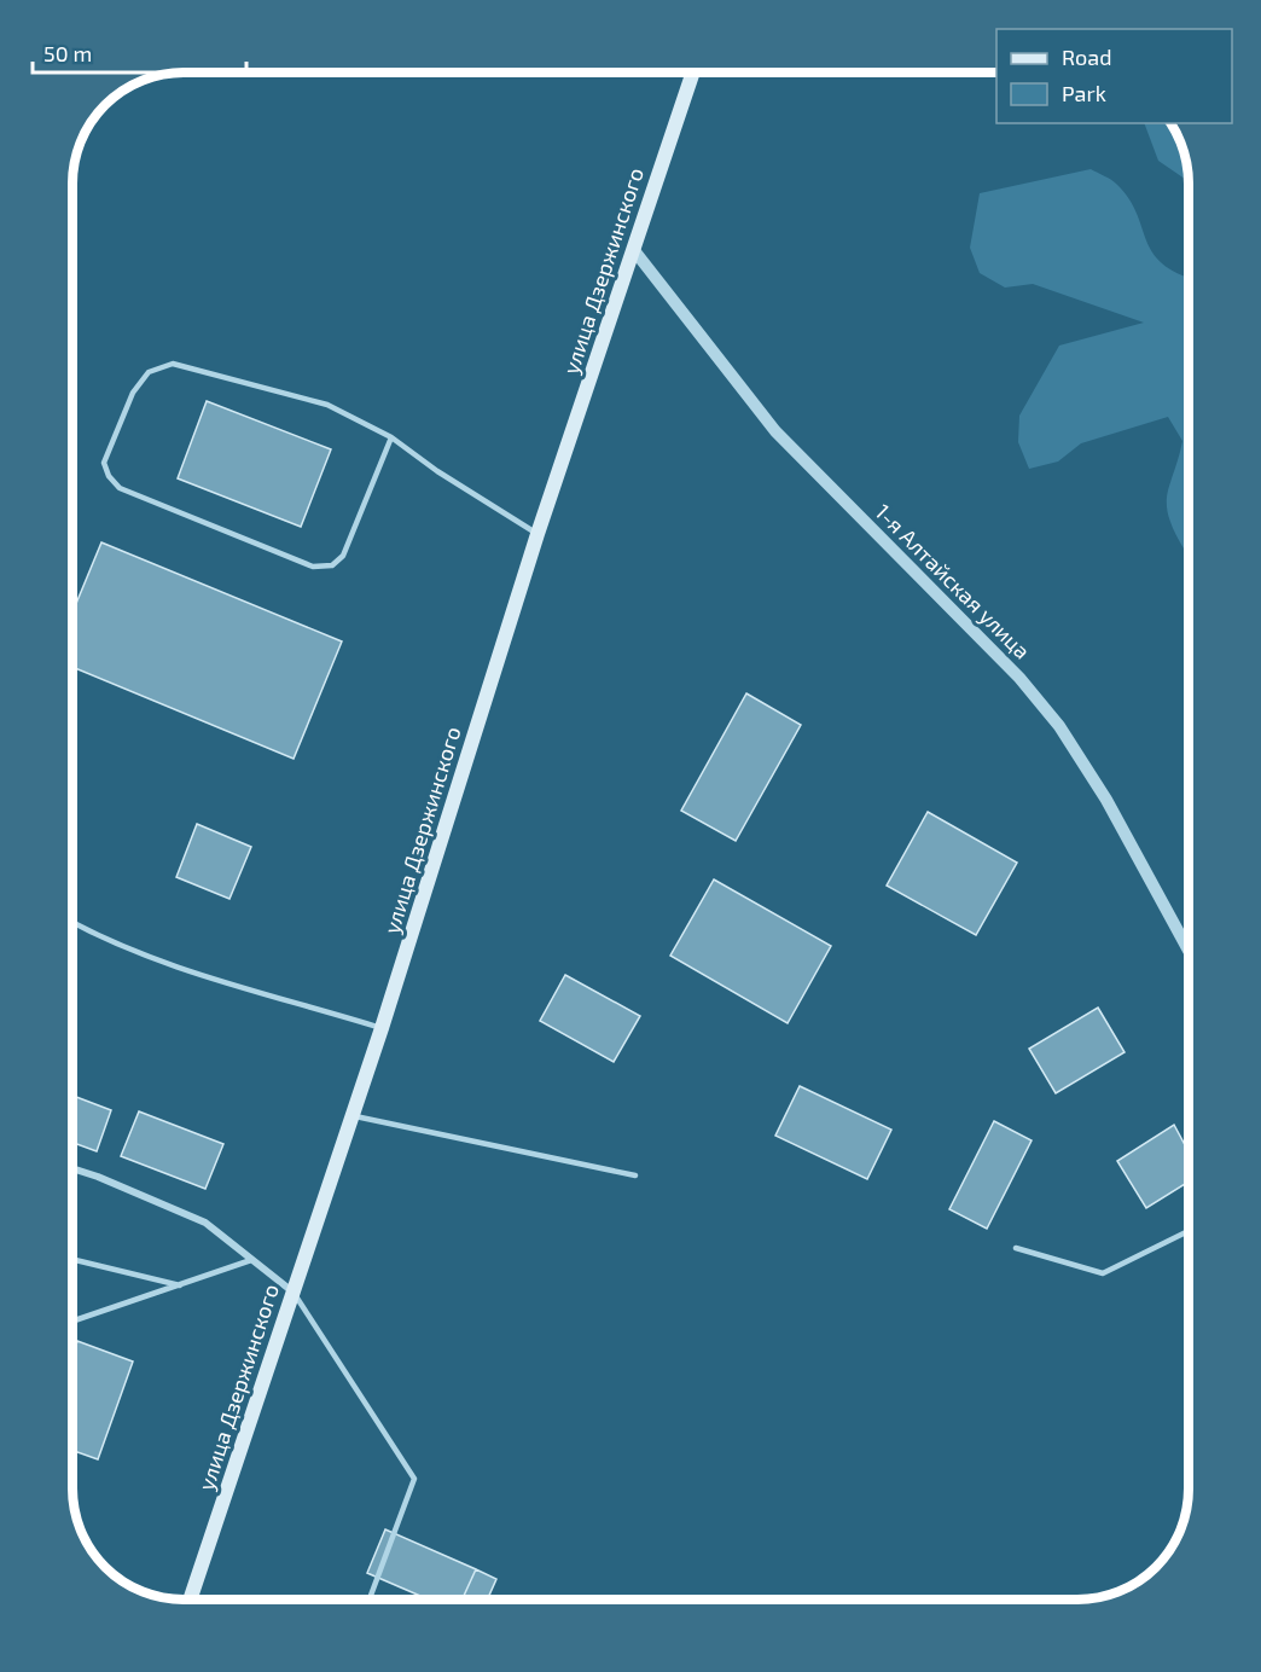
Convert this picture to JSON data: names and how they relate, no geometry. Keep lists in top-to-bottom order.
{
  "streets": {
    "main road": ["улица Дзержинского"],
    "street": ["1-я Алтайская улица"]
  },
  "crossings": [
    ["улица Дзержинского", "1-я Алтайская улица"]
  ],
  "legend": ["Road", "Park"],
  "scale_bar": "50 m"
}
